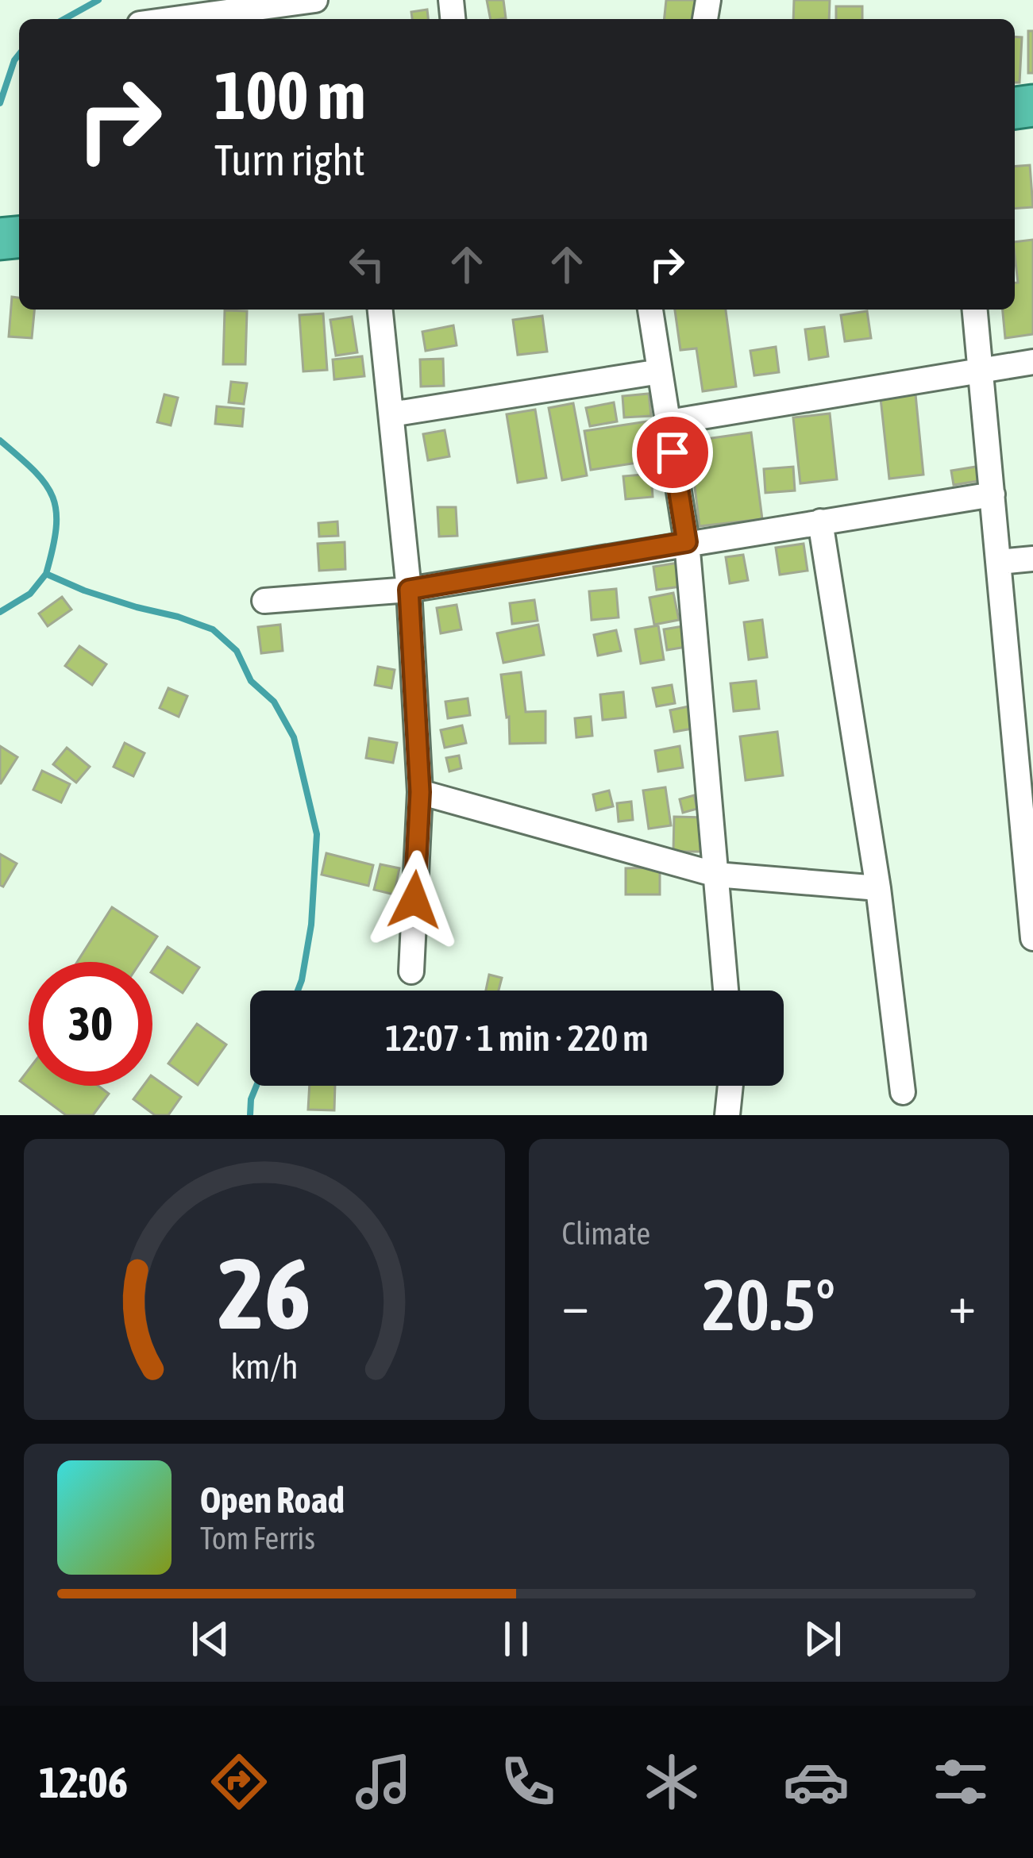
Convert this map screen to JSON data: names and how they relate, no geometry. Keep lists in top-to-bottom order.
{
  "page": {
    "turn": ["100 m", "Turn right"],
    "limit": "30",
    "trip": "12:07 · 1 min · 220 m",
    "tile": "Climate",
    "heat": ["−", "20.5°", "+"],
    "song": ["Open Road", "Tom Ferris"],
    "tabs": "12:06",
    "gauge": ["26", "km/h"]
  }
}
